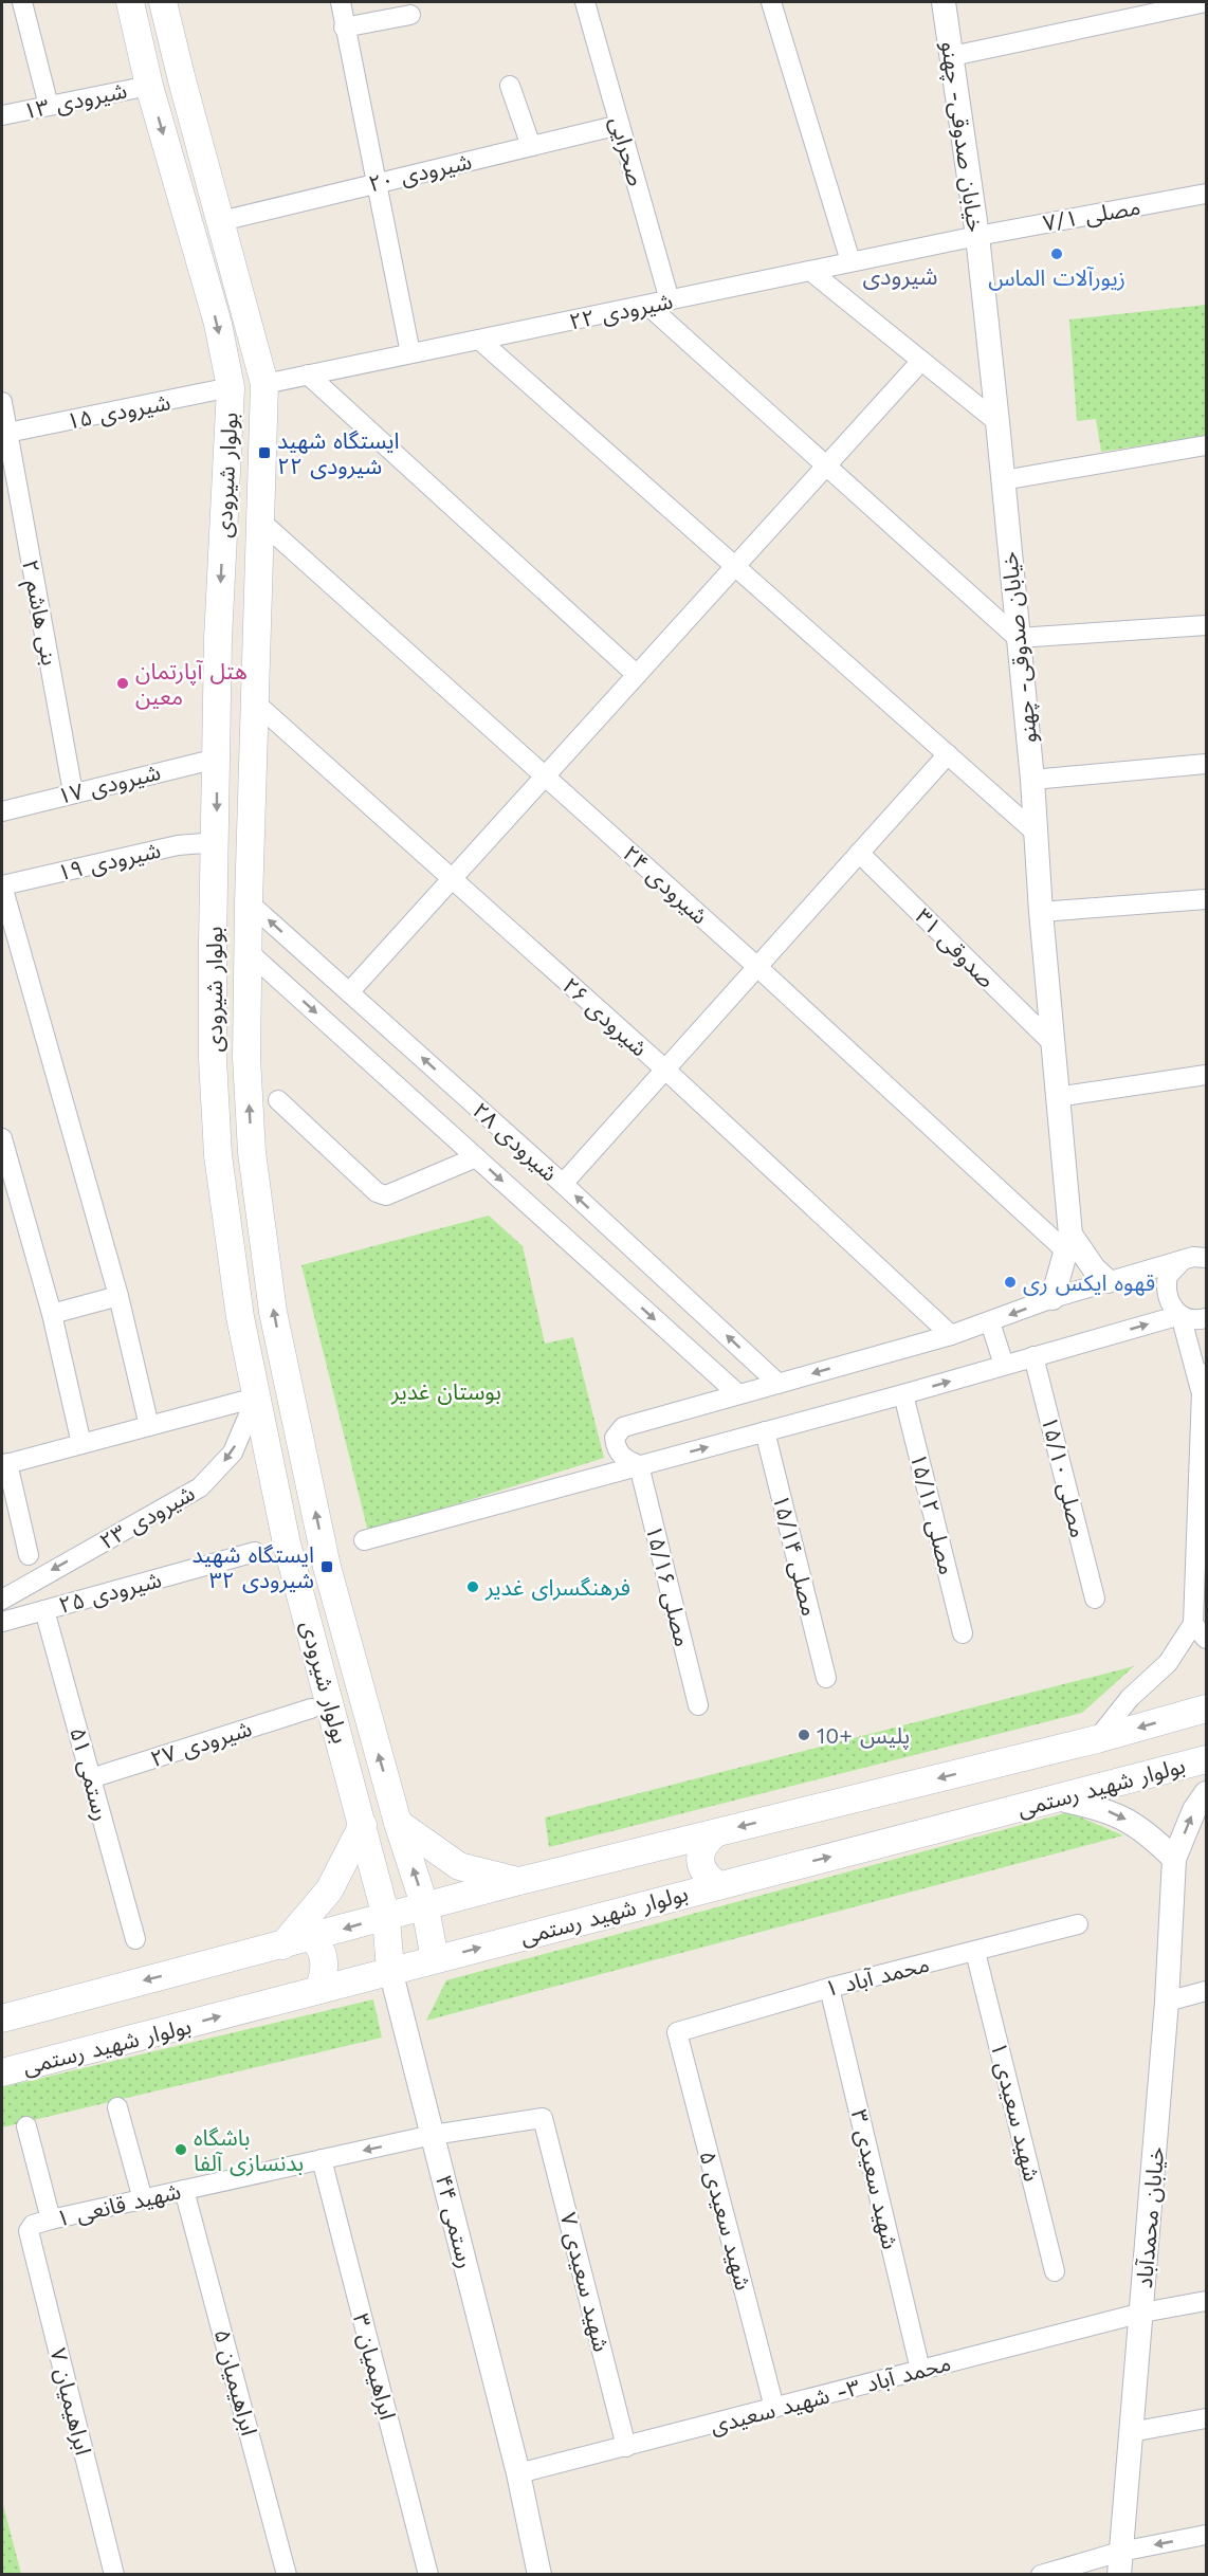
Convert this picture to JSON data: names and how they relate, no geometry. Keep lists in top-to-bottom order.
{
  "streets": {
    "main road": ["بولوار شیرودی", "بولوار شهید رستمی"],
    "street": [
      "شیرودی ۱۳",
      "خیابان صدوقی- چهنو",
      "صحرایی",
      "شیرودی ۲۰",
      "مصلی ۷/۱",
      "شیرودی ۲۲",
      "شیرودی ۱۵",
      "بنی هاشم ۲",
      "شیرودی ۱۷",
      "شیرودی ۱۹",
      "شیرودی ۲۴",
      "صدوقی ۳۱",
      "شیرودی ۲۶",
      "شیرودی ۲۸",
      "مصلی ۱۵/۱۰",
      "مصلی ۱۵/۱۲",
      "شیرودی ۲۳",
      "مصلی ۱۵/۱۴",
      "مصلی ۱۵/۱۶",
      "شیرودی ۲۵",
      "شیرودی ۲۷",
      "رستمی ۵۱",
      "محمد آباد ۱",
      "شهید سعیدی ۱",
      "شهید سعیدی ۳",
      "شهید قانعی ۱",
      "خیابان محمدآباد",
      "شهید سعیدی ۵",
      "رستمی ۴۴",
      "شهید سعیدی ۷",
      "ابراهیمیان ۳",
      "ابراهیمیان ۵",
      "محمد آباد ۳- شهید سعیدی",
      "ابراهیمیان ۷"
    ]
  },
  "crossings": [
    ["شیرودی ۱۳", "بولوار شیرودی"],
    ["خیابان صدوقی- چهنو", "مصلی ۷/۱"],
    ["خیابان صدوقی- چهنو", "شیرودی ۲۲"],
    ["خیابان صدوقی- چهنو", "شیرودی ۲۴"],
    ["خیابان صدوقی- چهنو", "صدوقی ۳۱"],
    ["صحرایی", "شیرودی ۲۰"],
    ["صحرایی", "شیرودی ۲۲"],
    ["شیرودی ۲۰", "بولوار شیرودی"],
    ["مصلی ۷/۱", "شیرودی ۲۲"],
    ["شیرودی ۲۲", "بولوار شیرودی"],
    ["شیرودی ۱۵", "بولوار شیرودی"],
    ["شیرودی ۱۵", "بنی هاشم ۲"],
    ["بولوار شیرودی", "شیرودی ۱۷"],
    ["بولوار شیرودی", "شیرودی ۱۹"],
    ["بولوار شیرودی", "شیرودی ۲۴"],
    ["بولوار شیرودی", "شیرودی ۲۶"],
    ["بولوار شیرودی", "شیرودی ۲۸"],
    ["بولوار شیرودی", "شیرودی ۲۳"],
    ["بولوار شیرودی", "بولوار شهید رستمی"],
    ["بولوار شیرودی", "رستمی ۴۴"],
    ["بنی هاشم ۲", "شیرودی ۱۷"],
    ["شیرودی ۲۵", "رستمی ۵۱"],
    ["شیرودی ۲۷", "رستمی ۵۱"],
    ["بولوار شهید رستمی", "رستمی ۴۴"],
    ["محمد آباد ۱", "شهید سعیدی ۱"],
    ["محمد آباد ۱", "شهید سعیدی ۳"],
    ["محمد آباد ۱", "شهید سعیدی ۵"],
    ["شهید سعیدی ۳", "محمد آباد ۳- شهید سعیدی"],
    ["شهید قانعی ۱", "رستمی ۴۴"],
    ["شهید قانعی ۱", "شهید سعیدی ۷"],
    ["شهید قانعی ۱", "ابراهیمیان ۳"],
    ["شهید قانعی ۱", "ابراهیمیان ۵"],
    ["شهید قانعی ۱", "ابراهیمیان ۷"],
    ["خیابان محمدآباد", "محمد آباد ۳- شهید سعیدی"],
    ["شهید سعیدی ۵", "محمد آباد ۳- شهید سعیدی"],
    ["رستمی ۴۴", "محمد آباد ۳- شهید سعیدی"],
    ["شهید سعیدی ۷", "محمد آباد ۳- شهید سعیدی"]
  ],
  "districts": ["شیرودی"],
  "parks": ["بوستان غدیر"],
  "places": {
    "other": [
      "زیورآلات الماس",
      "هتل آپارتمان معین",
      "قهوه ایکس ری",
      "فرهنگسرای غدیر",
      "پلیس +10",
      "باشگاه بدنسازی آلفا"
    ],
    "transit": ["ایستگاه شهید شیرودی ۲۲", "ایستگاه شهید شیرودی ۳۲"]
  }
}
